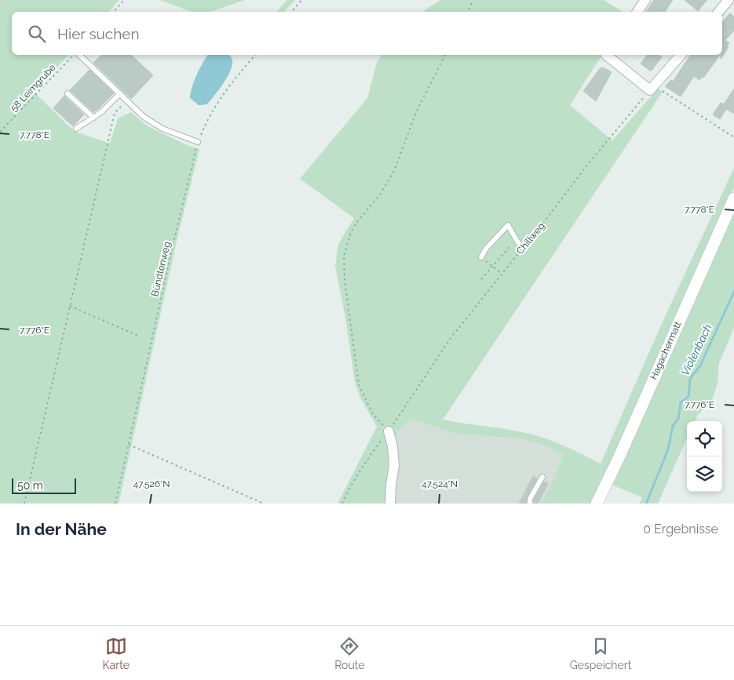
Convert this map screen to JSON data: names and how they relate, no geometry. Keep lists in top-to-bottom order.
{
  "streets": {
    "street": ["Hagachermatt"],
    "path": ["58 Leimgrube", "Chillweg", "Bündtenweg"]
  },
  "water": ["Violenbach"],
  "scale_bar": "50 m",
  "page": {
    "search": "Hier suchen",
    "scale": "50 m",
    "heading": ["In der Nähe", "0 Ergebnisse"],
    "nav": ["Karte", "Route", "Gespeichert"]
  },
  "coordinates": [
    "7.778°E",
    "7.776°E",
    "47.526°N",
    "47.524°N"
  ]
}
